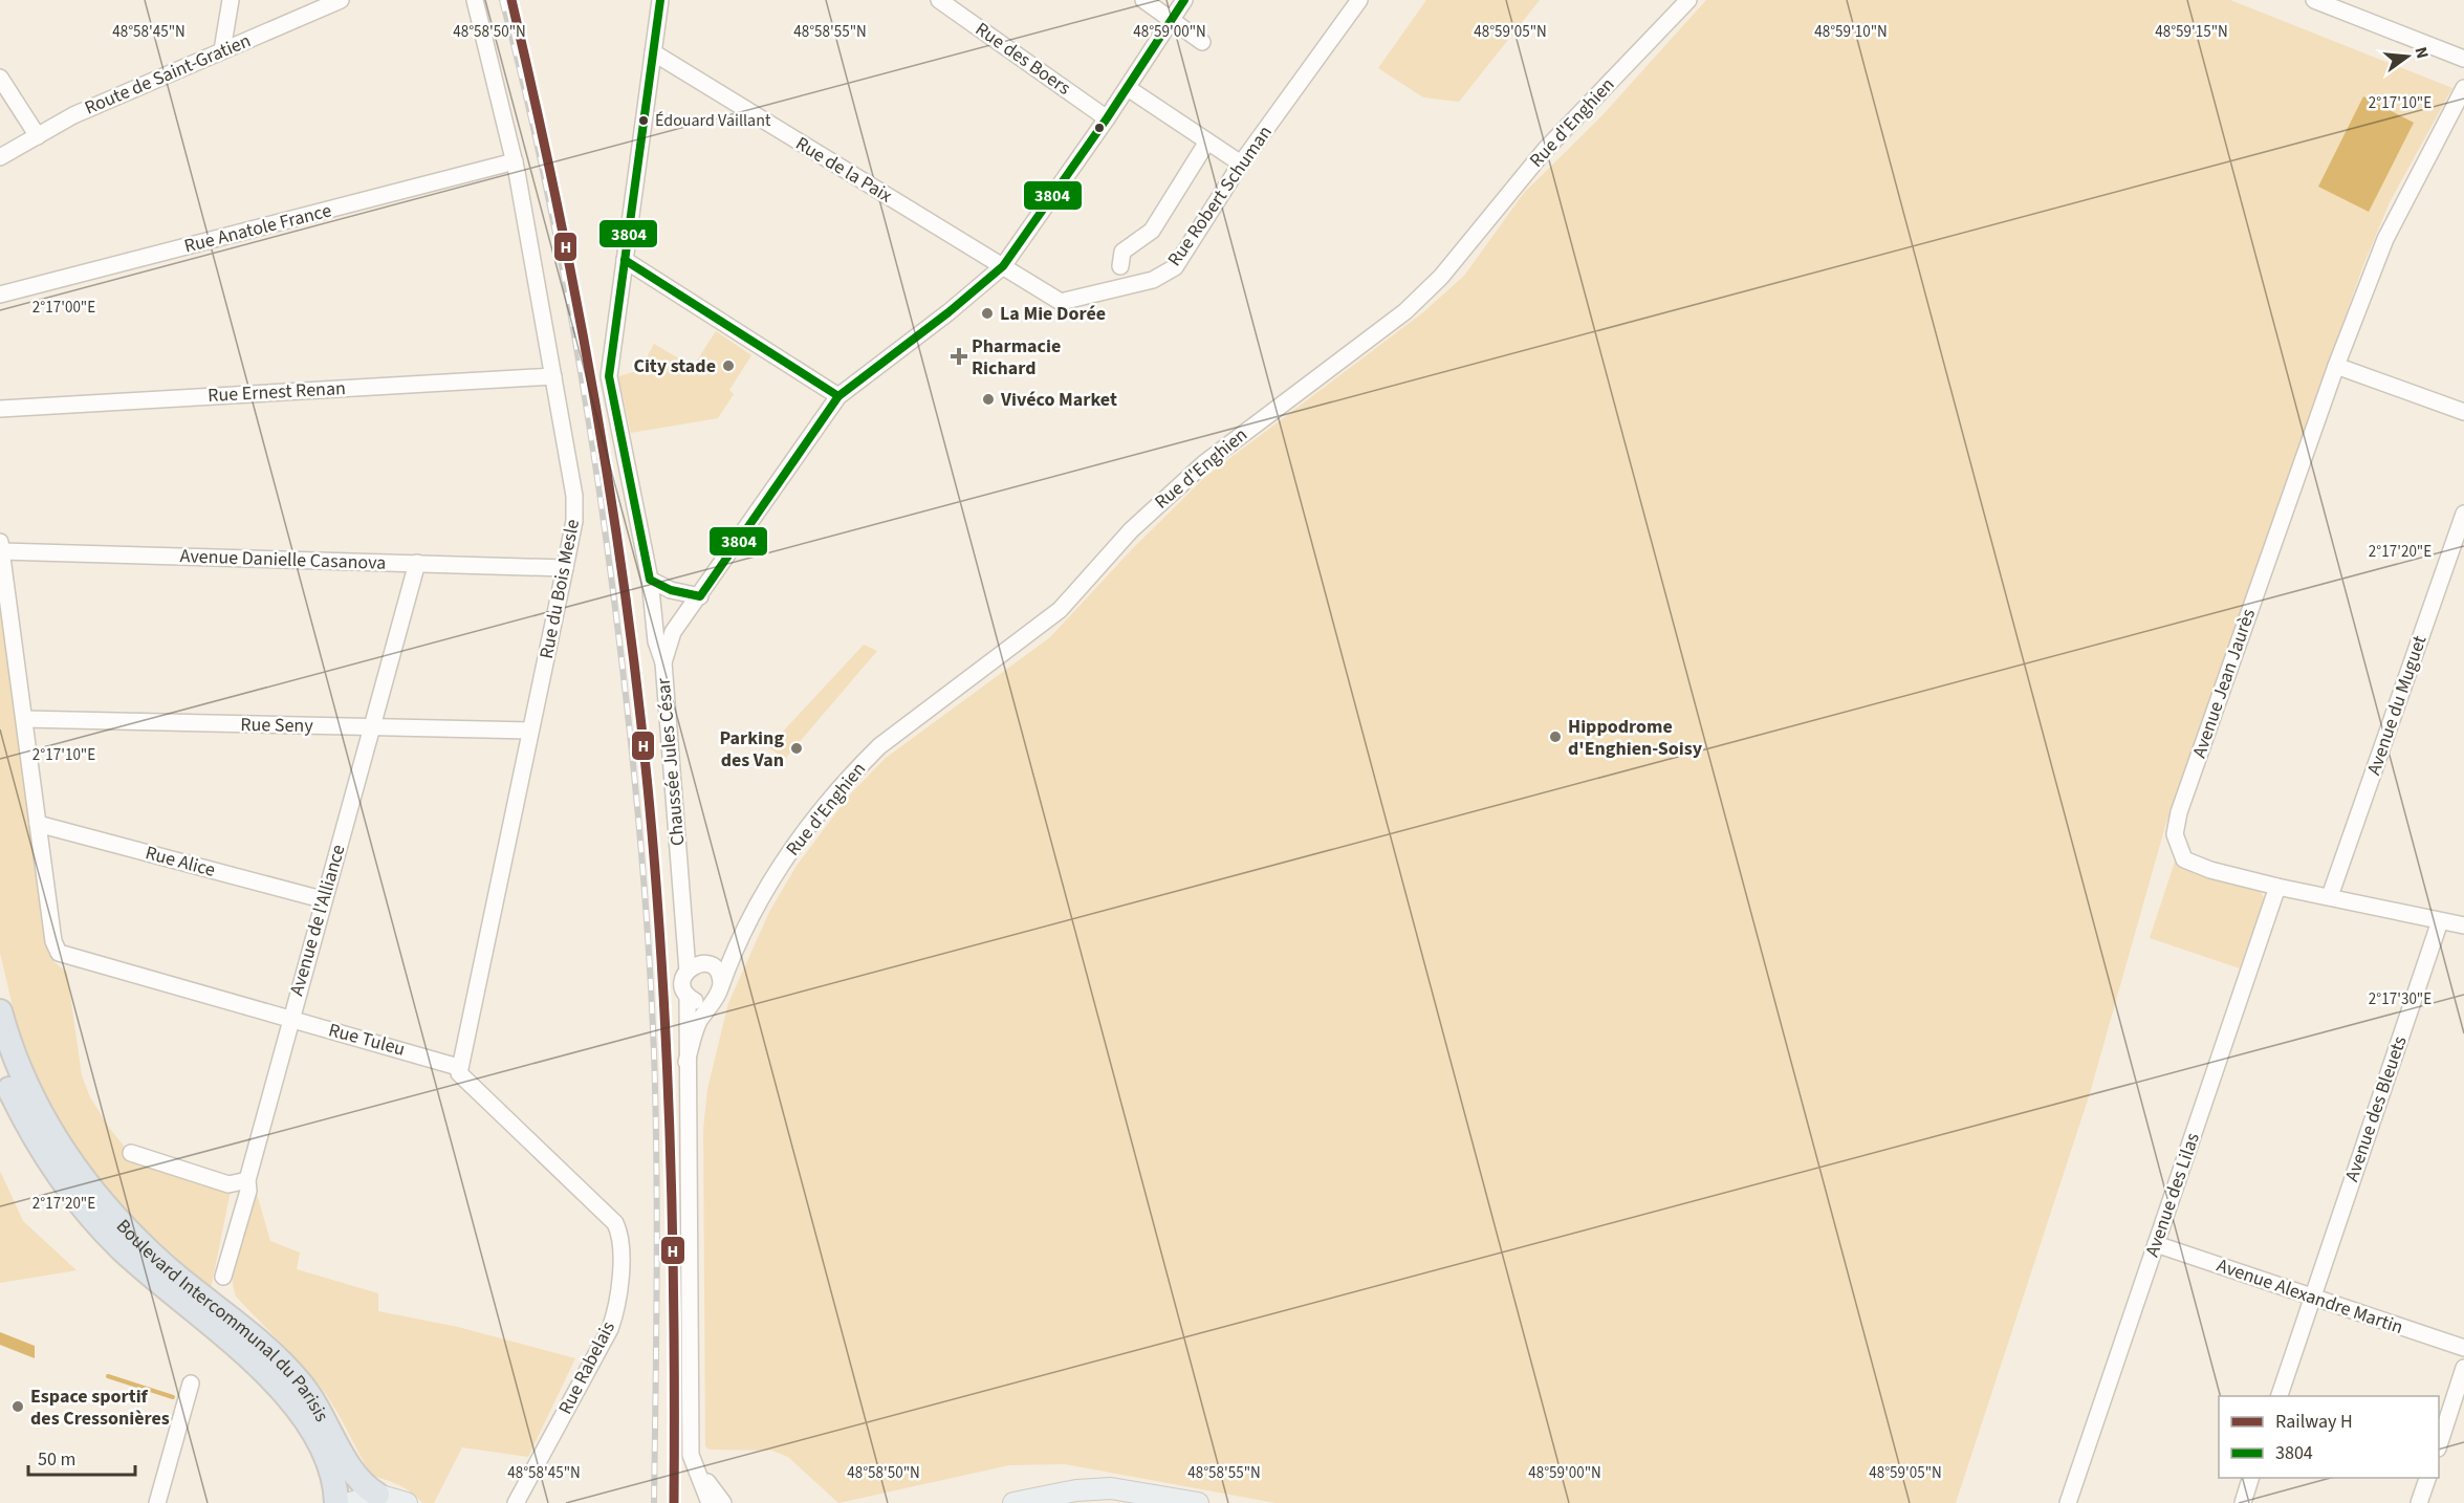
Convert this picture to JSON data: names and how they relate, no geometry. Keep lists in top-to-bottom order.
{
  "streets": {
    "highway": ["Boulevard Intercommunal du Parisis"],
    "street": [
      "Rue des Boers",
      "Route de Saint-Gratien",
      "Rue d'Enghien",
      "Rue de la Paix",
      "Rue Robert Schuman",
      "Rue Anatole France",
      "Rue Ernest Renan",
      "Avenue Danielle Casanova",
      "Rue du Bois Mesle",
      "Avenue Jean Jaurès",
      "Avenue du Muguet",
      "Rue Seny",
      "Chaussée Jules César",
      "Rue Alice",
      "Avenue de l'Alliance",
      "Rue Tuleu",
      "Avenue des Bleuets",
      "Avenue des Lilas",
      "Avenue Alexandre Martin",
      "Rue Rabelais"
    ]
  },
  "crossings": [
    ["Rue d'Enghien", "Chaussée Jules César"],
    ["Rue de la Paix", "Rue Robert Schuman"],
    ["Rue de la Paix", "Chaussée Jules César"],
    ["Rue Anatole France", "Rue du Bois Mesle"],
    ["Rue Ernest Renan", "Rue du Bois Mesle"],
    ["Avenue Danielle Casanova", "Rue du Bois Mesle"],
    ["Avenue Danielle Casanova", "Avenue de l'Alliance"],
    ["Rue du Bois Mesle", "Rue Seny"],
    ["Rue du Bois Mesle", "Rue Tuleu"],
    ["Rue du Bois Mesle", "Rue Rabelais"],
    ["Avenue Jean Jaurès", "Avenue du Muguet"],
    ["Avenue Jean Jaurès", "Avenue des Bleuets"],
    ["Avenue Jean Jaurès", "Avenue des Lilas"],
    ["Rue Seny", "Avenue de l'Alliance"],
    ["Rue Alice", "Avenue de l'Alliance"],
    ["Rue Alice", "Rue Tuleu"],
    ["Avenue de l'Alliance", "Rue Tuleu"],
    ["Rue Tuleu", "Rue Rabelais"],
    ["Avenue des Bleuets", "Avenue Alexandre Martin"],
    ["Avenue des Lilas", "Avenue Alexandre Martin"]
  ],
  "places": {
    "other": [
      "Édouard Vaillant",
      "La Mie Dorée",
      "City stade",
      "Vivéco Market",
      "Hippodrome d'Enghien-Soisy",
      "Parking des Van",
      "Espace sportif des Cressonières"
    ],
    "health": ["Pharmacie Richard"]
  },
  "lines": ["rail line H", "transit line 3804"],
  "legend": ["Railway H", "3804"],
  "scale_bar": "50 m",
  "north": "right",
  "coordinates": [
    "48°58'45\"N",
    "48°58'50\"N",
    "48°58'55\"N",
    "48°59'00\"N",
    "48°59'05\"N",
    "48°59'10\"N",
    "48°59'15\"N",
    "2°17'10\"E",
    "2°17'00\"E",
    "2°17'20\"E",
    "2°17'30\"E"
  ]
}
